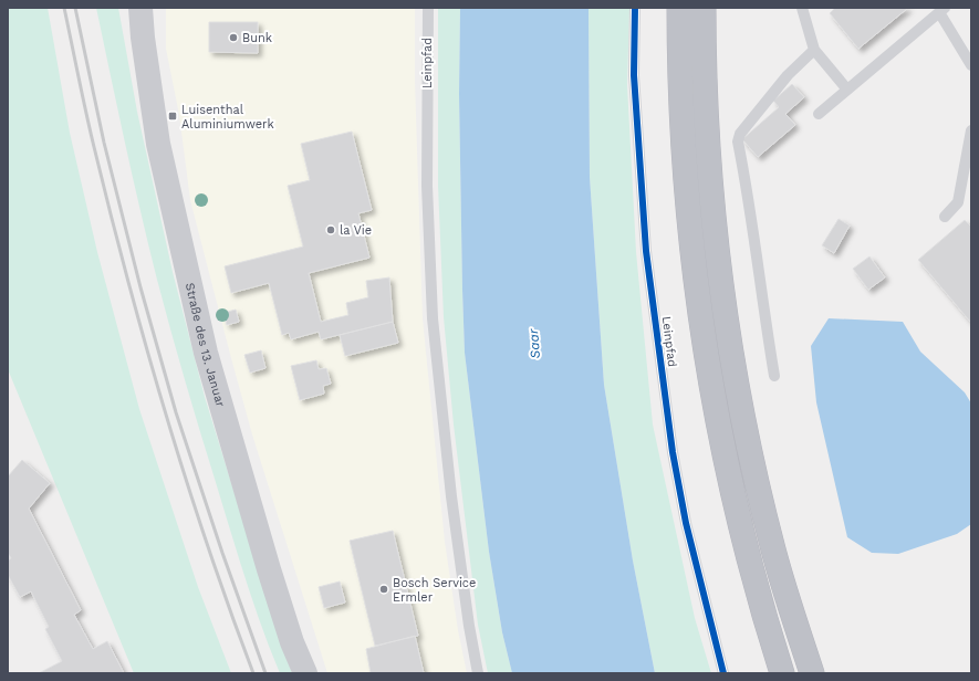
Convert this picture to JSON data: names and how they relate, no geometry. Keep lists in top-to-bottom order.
{
  "streets": {
    "main road": ["Straße des 13. Januar"],
    "lane": ["Leinpfad"]
  },
  "water": ["Saar"],
  "places": {
    "other": ["Bunk", "la Vie", "Bosch Service Ermler"],
    "transit": ["Luisenthal Aluminiumwerk"]
  }
}
